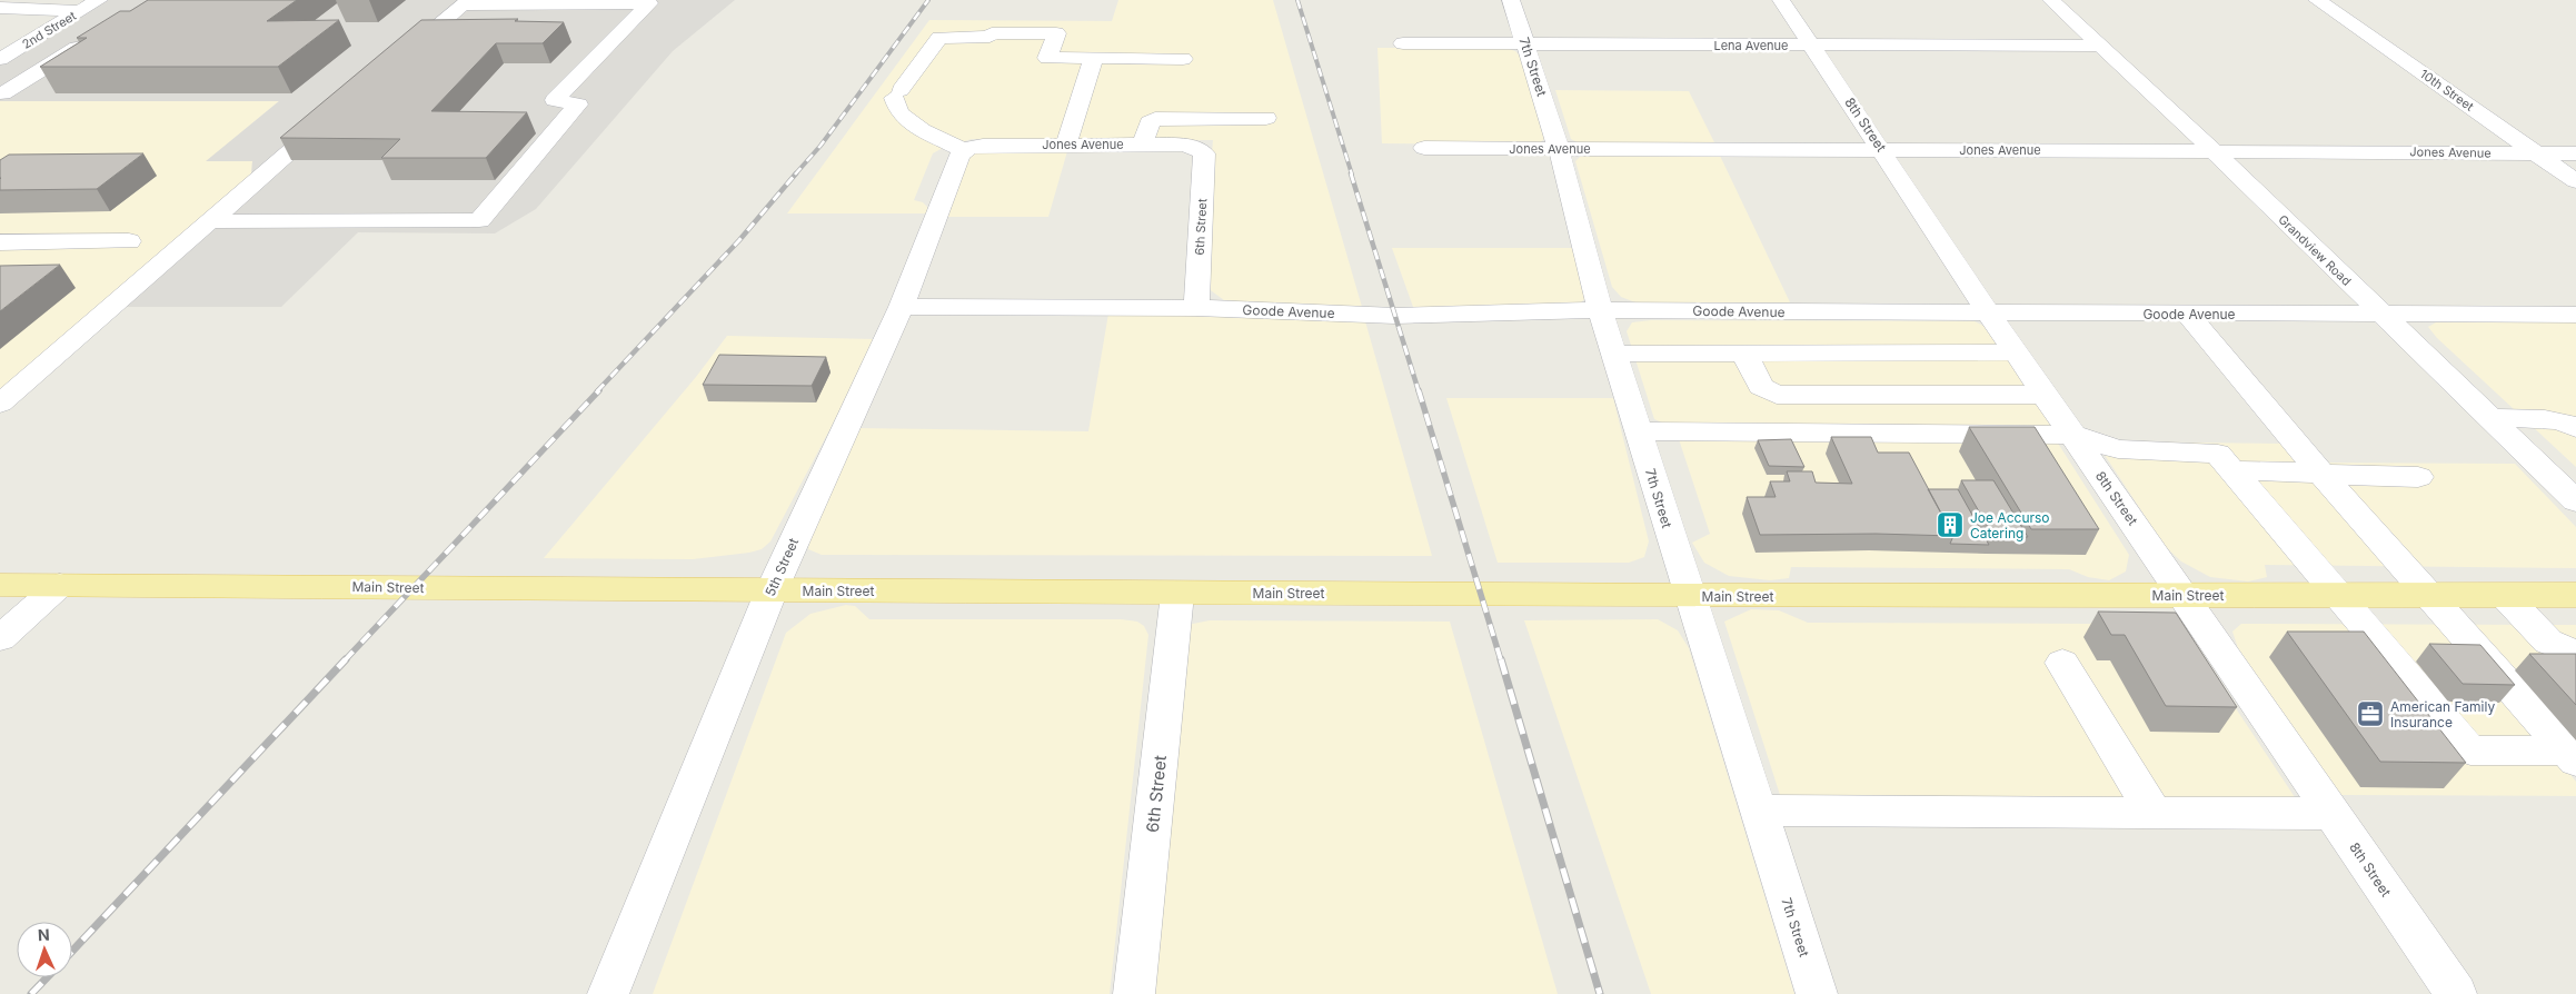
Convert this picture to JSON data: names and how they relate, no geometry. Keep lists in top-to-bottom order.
{
  "streets": {
    "main road": ["Main Street"],
    "street": [
      "2nd Street",
      "Lena Avenue",
      "7th Street",
      "10th Street",
      "8th Street",
      "Jones Avenue",
      "6th Street",
      "Grandview Road",
      "Goode Avenue",
      "5th Street"
    ]
  },
  "crossings": [
    ["Lena Avenue", "7th Street"],
    ["Lena Avenue", "8th Street"],
    ["Lena Avenue", "Grandview Road"],
    ["7th Street", "Jones Avenue"],
    ["7th Street", "Goode Avenue"],
    ["7th Street", "Main Street"],
    ["10th Street", "Jones Avenue"],
    ["8th Street", "Jones Avenue"],
    ["8th Street", "Goode Avenue"],
    ["8th Street", "Main Street"],
    ["Jones Avenue", "6th Street"],
    ["Jones Avenue", "Grandview Road"],
    ["Jones Avenue", "5th Street"],
    ["6th Street", "Goode Avenue"],
    ["6th Street", "Main Street"],
    ["Grandview Road", "Goode Avenue"],
    ["Goode Avenue", "5th Street"],
    ["5th Street", "Main Street"]
  ],
  "places": {
    "building": ["Joe Accurso Catering"],
    "office": ["American Family Insurance"]
  },
  "north": "top"
}
